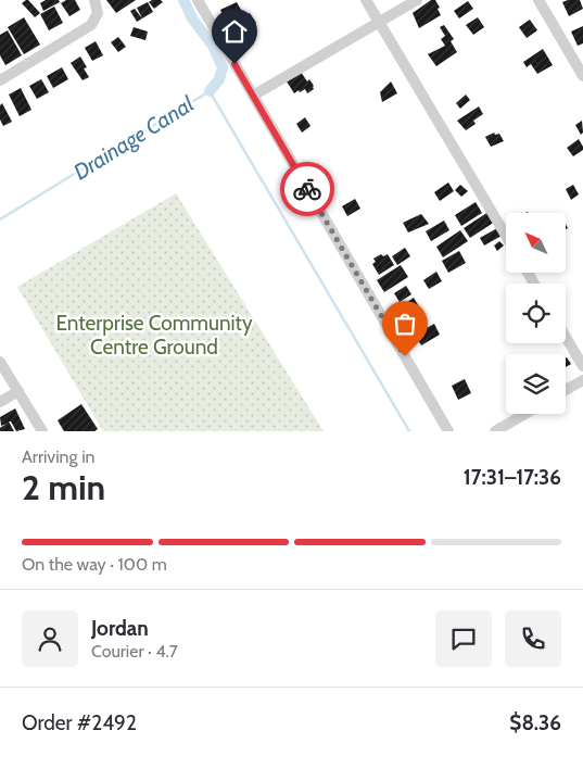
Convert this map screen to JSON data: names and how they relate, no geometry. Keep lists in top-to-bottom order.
{
  "water": ["Drainage Canal"],
  "parks": ["Enterprise Community Centre Ground"],
  "north": "top left",
  "page": {
    "heading": ["2 min", "Arriving in", "17:31–17:36"],
    "panel": [
      "Jordan",
      "Courier · 4.7",
      "Order #2492",
      "$8.36"
    ],
    "bar": "On the way · 100 m"
  }
}
